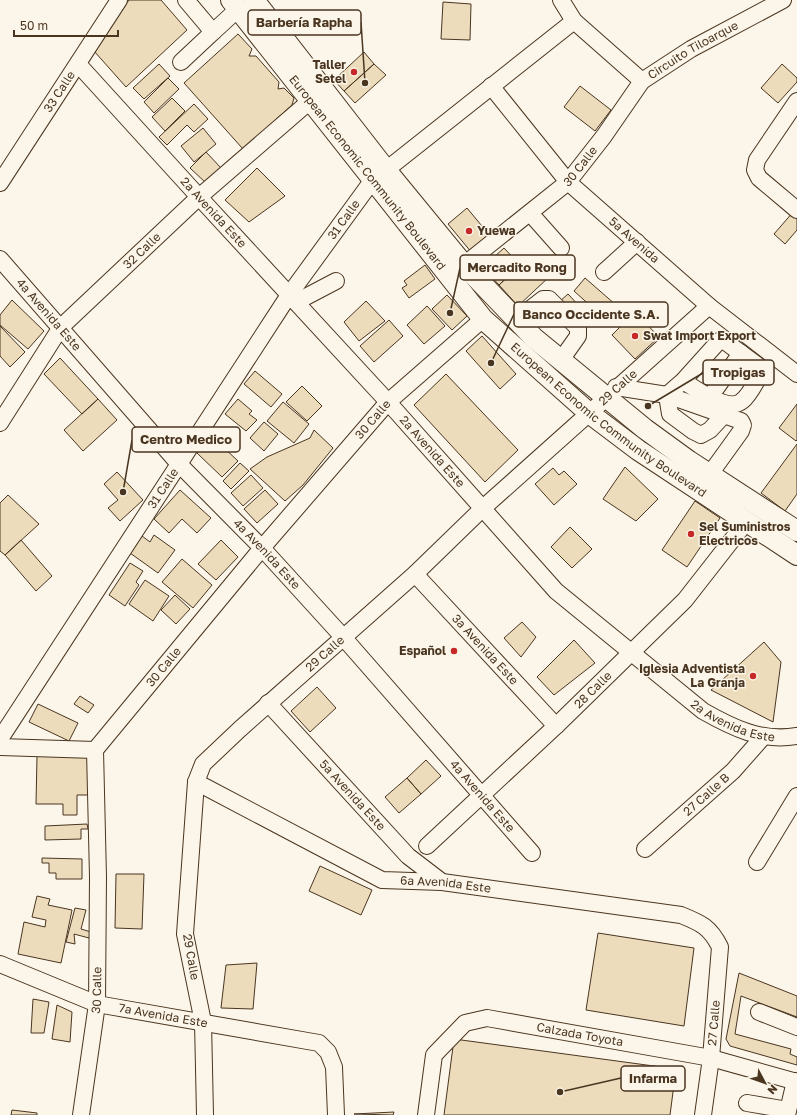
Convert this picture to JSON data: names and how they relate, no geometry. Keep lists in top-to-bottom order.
{
  "streets": {
    "main road": ["European Economic Community Boulevard"],
    "street": [
      "Circuito Tiloarque",
      "33 Calle",
      "30 Calle",
      "2a Avenida Este",
      "31 Calle",
      "5a Avenida",
      "32 Calle",
      "4a Avenida Este",
      "29 Calle",
      "3a Avenida Este",
      "28 Calle",
      "5a Avenida Este",
      "27 Calle B",
      "6a Avenida Este",
      "7a Avenida Este",
      "27 Calle",
      "Calzada Toyota"
    ]
  },
  "crossings": [
    ["Circuito Tiloarque", "30 Calle"],
    ["Circuito Tiloarque", "31 Calle"],
    ["33 Calle", "2a Avenida Este"],
    ["30 Calle", "European Economic Community Boulevard"],
    ["30 Calle", "2a Avenida Este"],
    ["30 Calle", "5a Avenida"],
    ["30 Calle", "4a Avenida Este"],
    ["30 Calle", "7a Avenida Este"],
    ["European Economic Community Boulevard", "31 Calle"],
    ["European Economic Community Boulevard", "32 Calle"],
    ["European Economic Community Boulevard", "29 Calle"],
    ["European Economic Community Boulevard", "28 Calle"],
    ["2a Avenida Este", "31 Calle"],
    ["2a Avenida Este", "32 Calle"],
    ["2a Avenida Este", "29 Calle"],
    ["2a Avenida Este", "28 Calle"],
    ["2a Avenida Este", "27 Calle B"],
    ["31 Calle", "5a Avenida"],
    ["31 Calle", "4a Avenida Este"],
    ["5a Avenida", "29 Calle"],
    ["32 Calle", "4a Avenida Este"],
    ["4a Avenida Este", "29 Calle"],
    ["4a Avenida Este", "28 Calle"],
    ["29 Calle", "3a Avenida Este"],
    ["29 Calle", "5a Avenida Este"],
    ["29 Calle", "6a Avenida Este"],
    ["29 Calle", "7a Avenida Este"],
    ["3a Avenida Este", "28 Calle"],
    ["5a Avenida Este", "6a Avenida Este"],
    ["6a Avenida Este", "27 Calle"],
    ["27 Calle", "Calzada Toyota"]
  ],
  "places": [
    "Taller Setel",
    "Barbería Rapha",
    "Yuewa",
    "Mercadito Rong",
    "Swat Import Export",
    "Banco Occidente S.A.",
    "Tropigas",
    "Centro Medico",
    "Sel Suministros Electricos",
    "Español",
    "Iglesia Adventista La Granja",
    "Infarma"
  ],
  "scale_bar": "50 m",
  "north": "bottom right"
}
